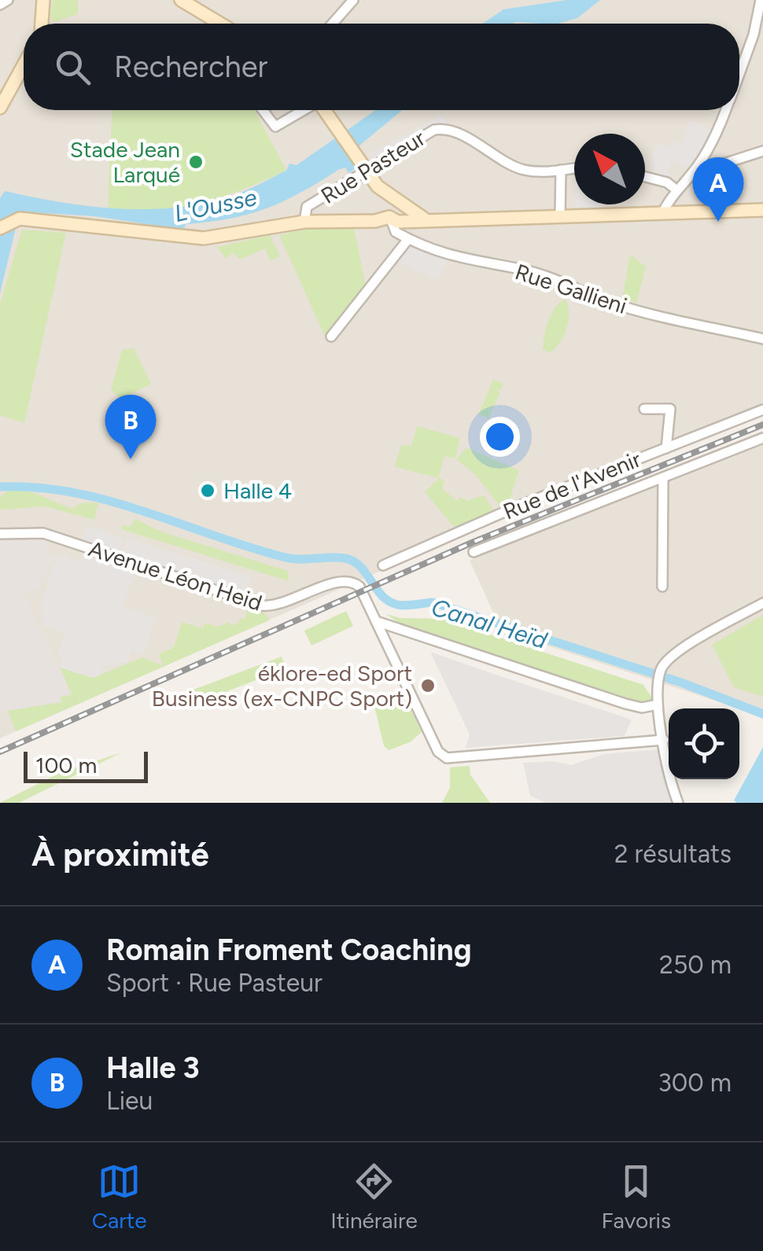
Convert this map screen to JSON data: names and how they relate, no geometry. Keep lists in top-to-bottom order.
{
  "streets": {
    "street": [
      "Rue Pasteur",
      "Rue Gallieni",
      "Rue de l'Avenir",
      "Avenue Léon Heid"
    ]
  },
  "water": ["L'Ousse", "Canal Heïd"],
  "places": ["Stade Jean Larqué", "Halle 4", "éklore-ed Sport Business (ex-CNPC Sport)"],
  "scale_bar": "100 m",
  "north": "top left",
  "page": {
    "search": "Rechercher",
    "pins": ["A", "B"],
    "scale": "100 m",
    "heading": ["À proximité", "2 résultats"],
    "list": [
      {
        "mark": "A",
        "name": "Romain Froment Coaching",
        "note": "Sport · Rue Pasteur",
        "value": "250 m"
      },
      {
        "mark": "B",
        "name": "Halle 3",
        "note": "Lieu",
        "value": "300 m"
      }
    ],
    "nav": ["Carte", "Itinéraire", "Favoris"]
  }
}
